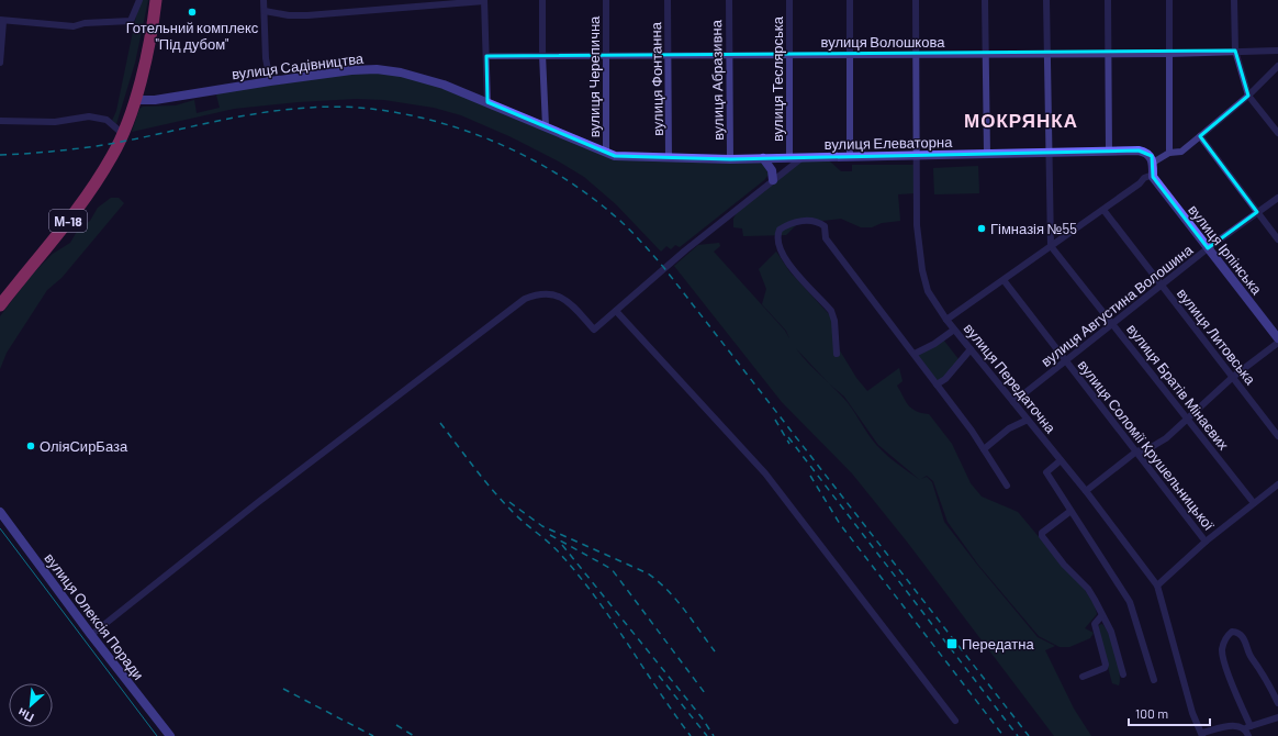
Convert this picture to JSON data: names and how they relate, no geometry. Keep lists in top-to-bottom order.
{
  "streets": {
    "highway": ["М-18"],
    "street": [
      "вулиця Волошкова",
      "вулиця Садівництва",
      "вулиця Черепична",
      "вулиця Фонтанна",
      "вулиця Теслярська",
      "вулиця Абразивна",
      "вулиця Елеваторна",
      "вулиця Ірпінська",
      "вулиця Августина Волошина",
      "вулиця Литовська",
      "вулиця Передаточна",
      "вулиця Братів Мінаєвих",
      "вулиця Соломії Крушельницької",
      "вулиця Олексія Поради"
    ]
  },
  "crossings": [
    ["вулиця Волошкова", "вулиця Черепична"],
    ["вулиця Волошкова", "вулиця Фонтанна"],
    ["вулиця Волошкова", "вулиця Теслярська"],
    ["вулиця Волошкова", "вулиця Абразивна"],
    ["вулиця Волошкова", "вулиця Передаточна"],
    ["вулиця Садівництва", "вулиця Черепична"],
    ["вулиця Садівництва", "вулиця Елеваторна"],
    ["вулиця Садівництва", "М-18"],
    ["вулиця Черепична", "вулиця Елеваторна"],
    ["вулиця Фонтанна", "вулиця Елеваторна"],
    ["вулиця Теслярська", "вулиця Елеваторна"],
    ["вулиця Абразивна", "вулиця Елеваторна"],
    ["вулиця Елеваторна", "вулиця Передаточна"],
    ["вулиця Ірпінська", "вулиця Августина Волошина"],
    ["вулиця Августина Волошина", "вулиця Литовська"],
    ["вулиця Августина Волошина", "вулиця Передаточна"],
    ["вулиця Августина Волошина", "вулиця Братів Мінаєвих"],
    ["вулиця Августина Волошина", "вулиця Соломії Крушельницької"]
  ],
  "districts": ["МОКРЯНКА"],
  "places": {
    "other": ["Готельний комплекс \"Під дубом\"", "Гімназія №55", "ОліяСирБаза"],
    "transit": ["Передатна"]
  },
  "scale_bar": "100 m",
  "north": "bottom left"
}
